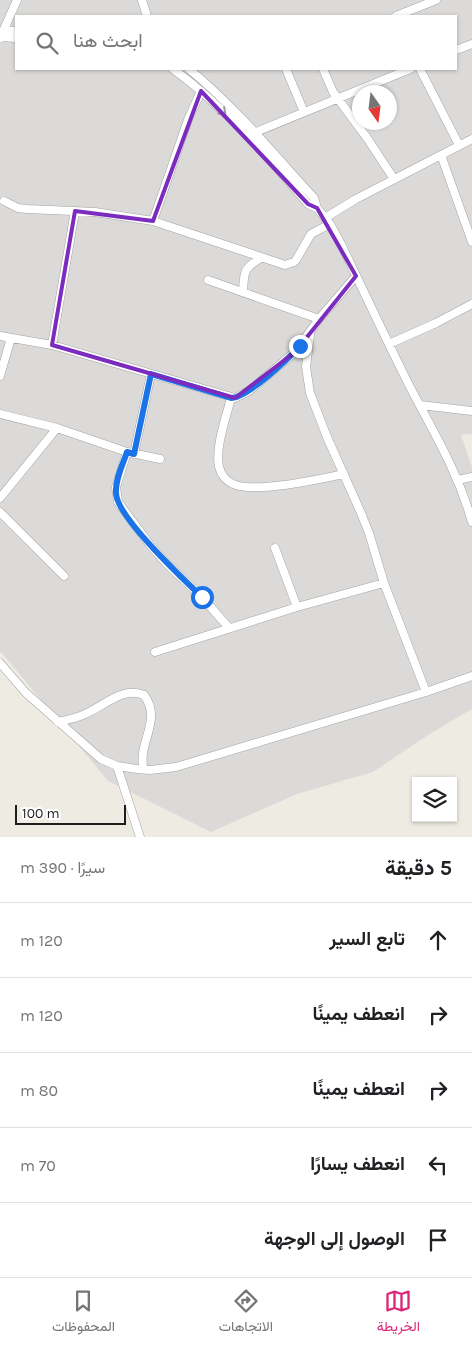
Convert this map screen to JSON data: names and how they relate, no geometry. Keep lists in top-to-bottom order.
{
  "scale_bar": "100 m",
  "north": "bottom",
  "page": {
    "search": "ابحث هنا",
    "scale": "100 m",
    "heading": ["5 دقيقة", "سيرًا · 390 m"],
    "list": [
      ["تابع السير", "120 m"],
      ["انعطف يمينًا", "120 m"],
      ["انعطف يمينًا", "80 m"],
      ["انعطف يسارًا", "70 m"],
      "الوصول إلى الوجهة"
    ],
    "nav": ["الخريطة", "الاتجاهات", "المحفوظات"]
  }
}
